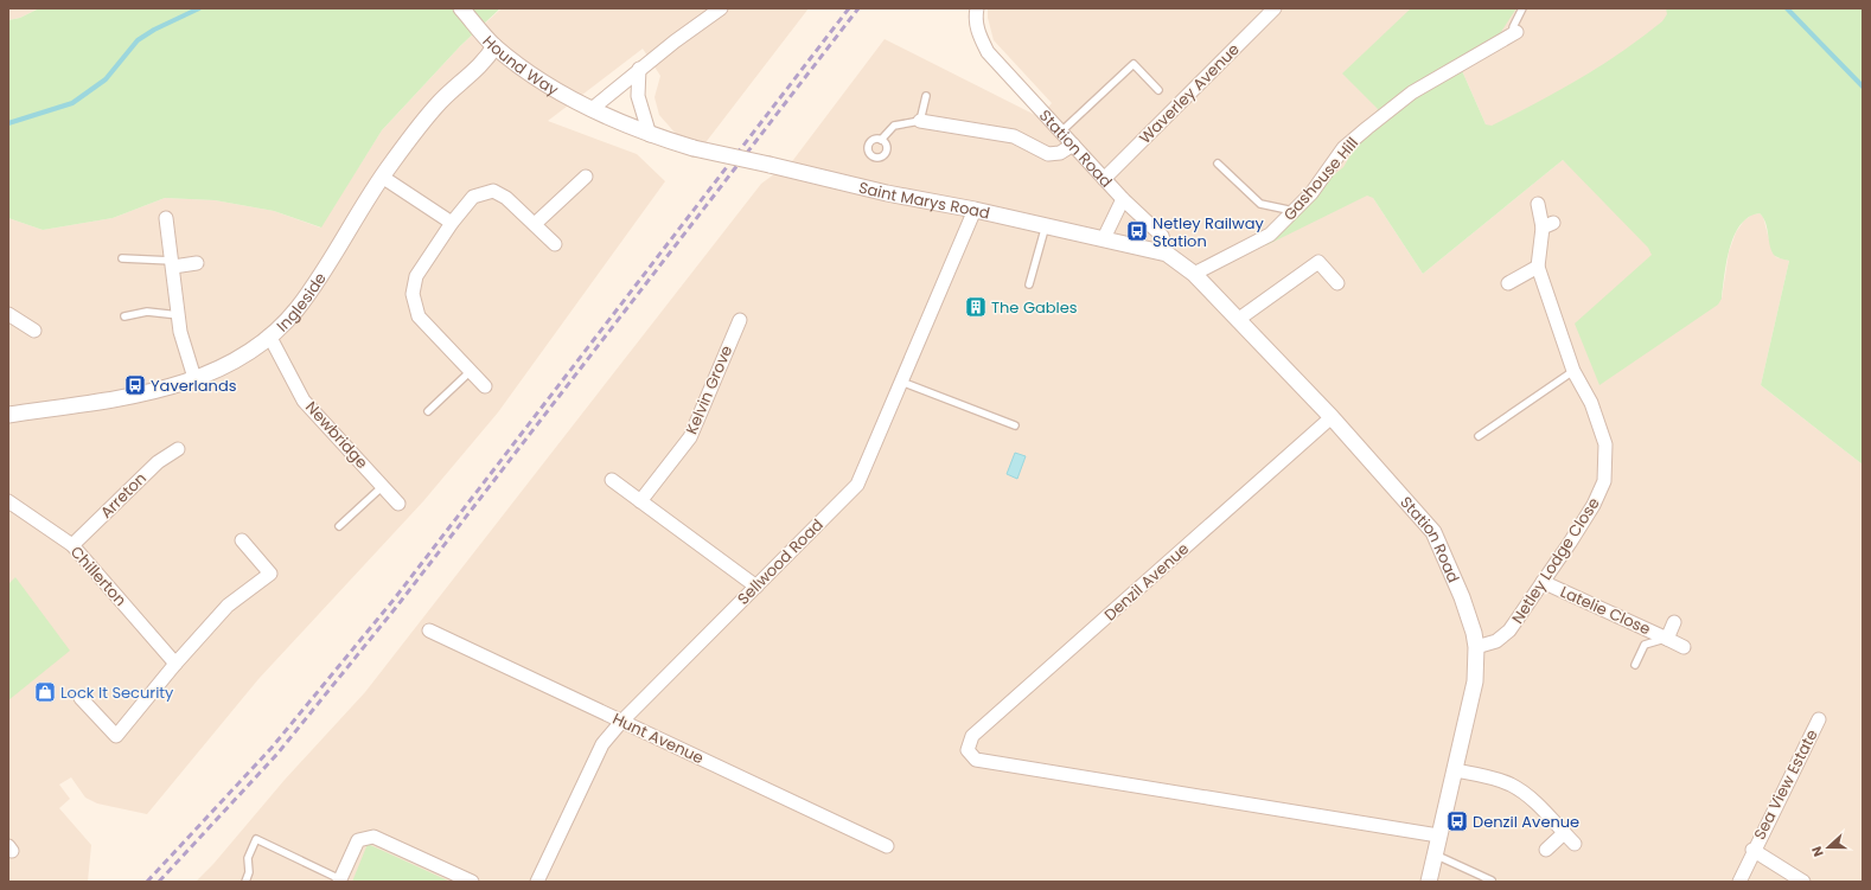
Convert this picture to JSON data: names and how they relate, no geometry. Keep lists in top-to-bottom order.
{
  "streets": {
    "street": [
      "Hound Way",
      "Waverley Avenue",
      "Station Road",
      "Gashouse Hill",
      "Saint Marys Road",
      "Ingleside",
      "Kelvin Grove",
      "Newbridge",
      "Arreton",
      "Netley Lodge Close",
      "Sellwood Road",
      "Chillerton",
      "Denzil Avenue",
      "Latelie Close",
      "Hunt Avenue",
      "Sea View Estate"
    ]
  },
  "crossings": [
    ["Hound Way", "Saint Marys Road"],
    ["Hound Way", "Ingleside"],
    ["Waverley Avenue", "Station Road"],
    ["Station Road", "Gashouse Hill"],
    ["Station Road", "Saint Marys Road"],
    ["Station Road", "Netley Lodge Close"],
    ["Station Road", "Denzil Avenue"],
    ["Gashouse Hill", "Saint Marys Road"],
    ["Saint Marys Road", "Sellwood Road"],
    ["Ingleside", "Newbridge"],
    ["Arreton", "Chillerton"],
    ["Netley Lodge Close", "Latelie Close"],
    ["Sellwood Road", "Hunt Avenue"]
  ],
  "places": {
    "bus stop": ["Netley Railway Station", "Yaverlands", "Denzil Avenue"],
    "building": ["The Gables"],
    "shop": ["Lock It Security"]
  },
  "north": "left"
}
